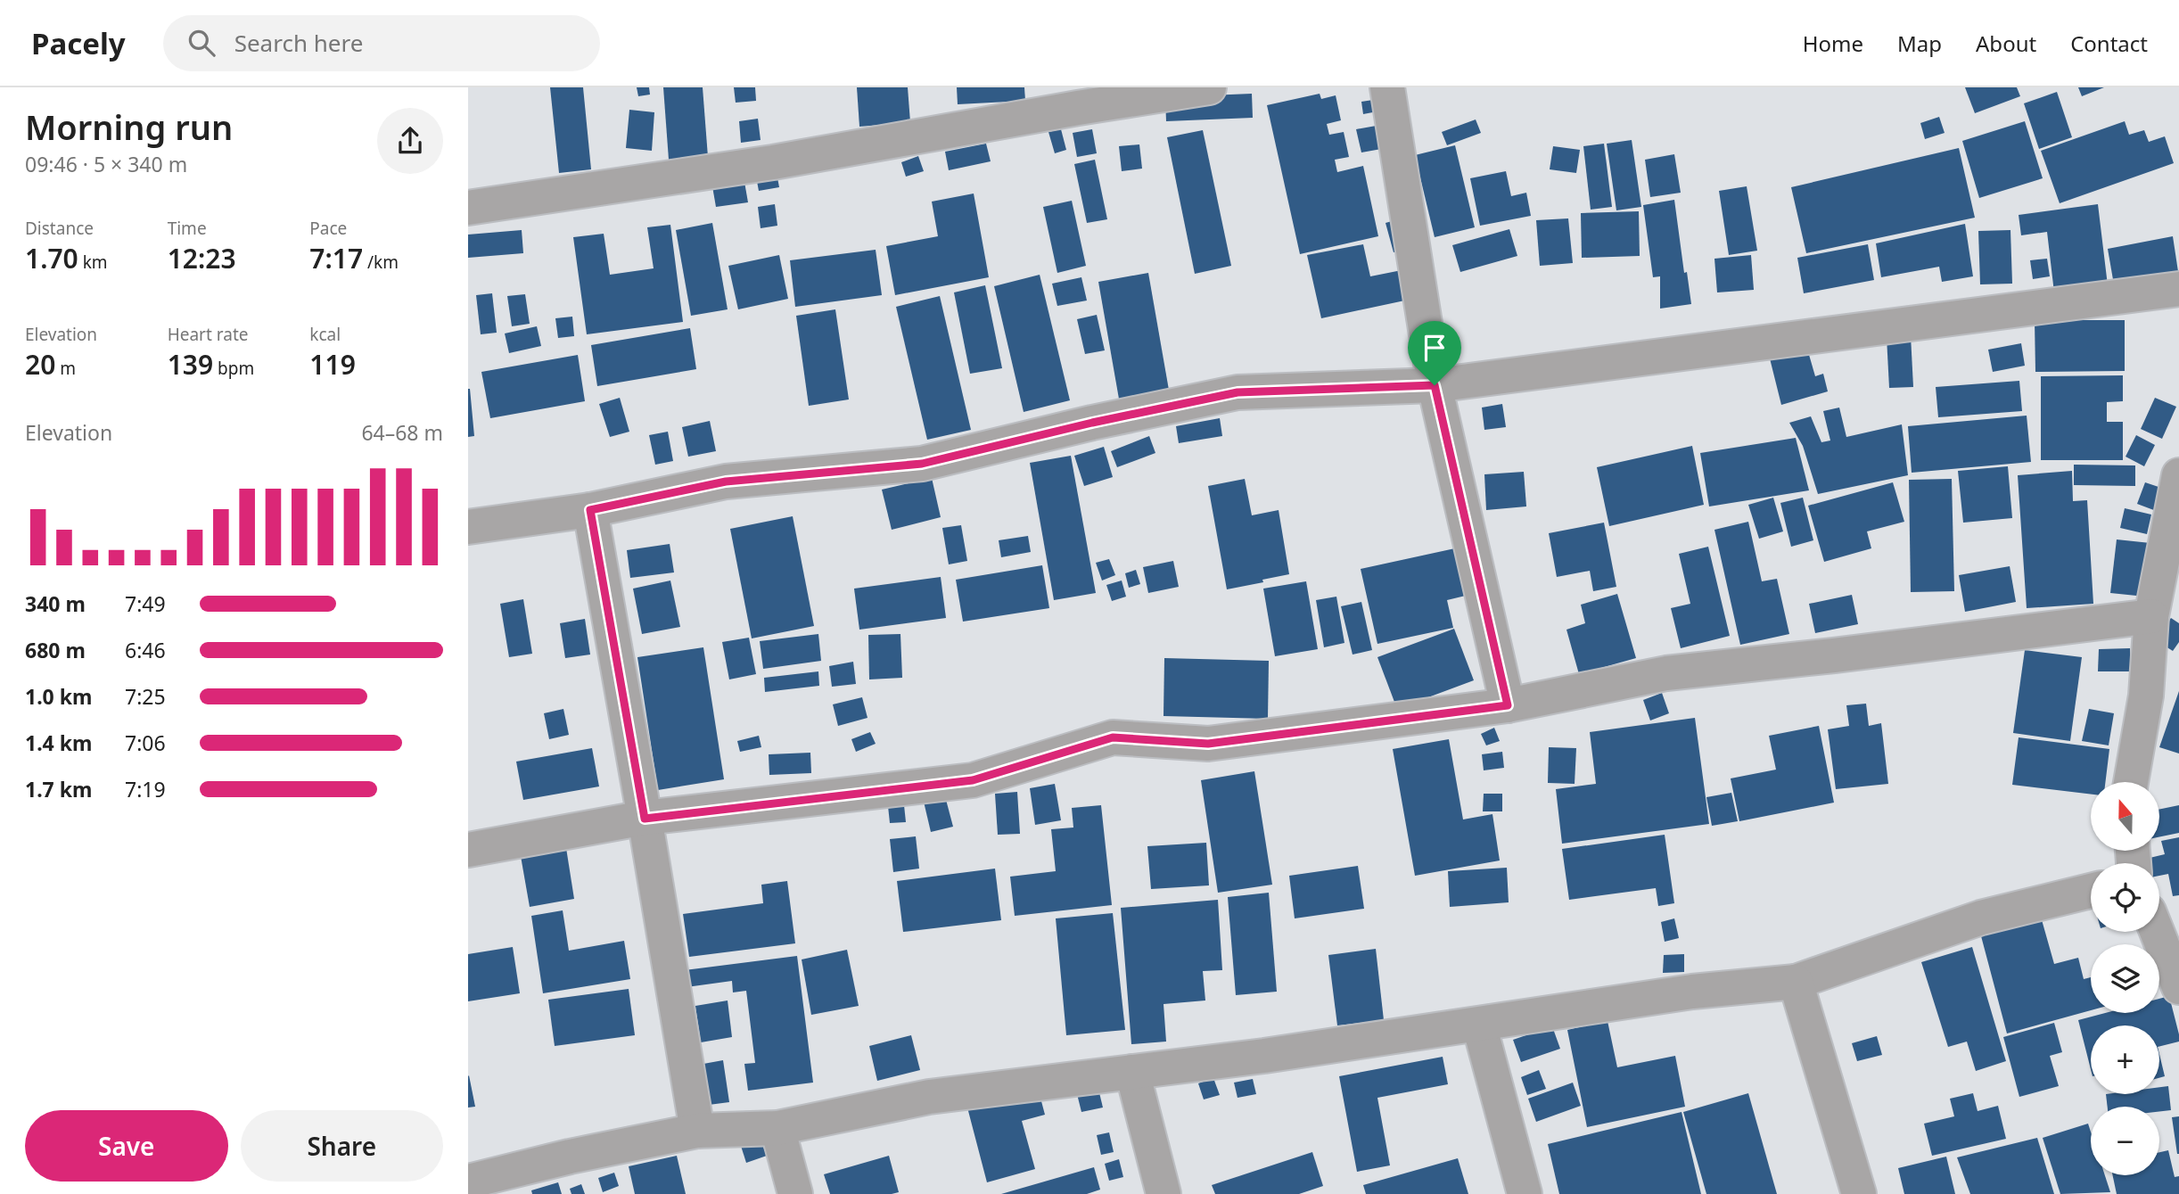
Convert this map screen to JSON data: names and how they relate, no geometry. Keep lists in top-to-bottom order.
{
  "north": "top",
  "page": {
    "header": "Pacely",
    "search": "Search here",
    "nav": [
      "Home",
      "Map",
      "About",
      "Contact"
    ],
    "heading": ["Morning run", "09:46 · 5 × 340 m"],
    "stats": [
      ["Distance", "1.70 km"],
      ["Time", "12:23"],
      ["Pace", "7:17 /km"],
      ["Elevation", "20 m"],
      ["Heart rate", "139 bpm"],
      ["kcal", "119"]
    ],
    "chart": ["Elevation", "64–68 m"],
    "list": [
      {
        "name": "340 m",
        "note": "7:49"
      },
      {
        "name": "680 m",
        "note": "6:46"
      },
      {
        "name": "1.0 km",
        "note": "7:25"
      },
      {
        "name": "1.4 km",
        "note": "7:06"
      },
      {
        "name": "1.7 km",
        "note": "7:19"
      }
    ],
    "map_buttons": ["+", "−"],
    "buttons": ["Save", "Share"]
  }
}
